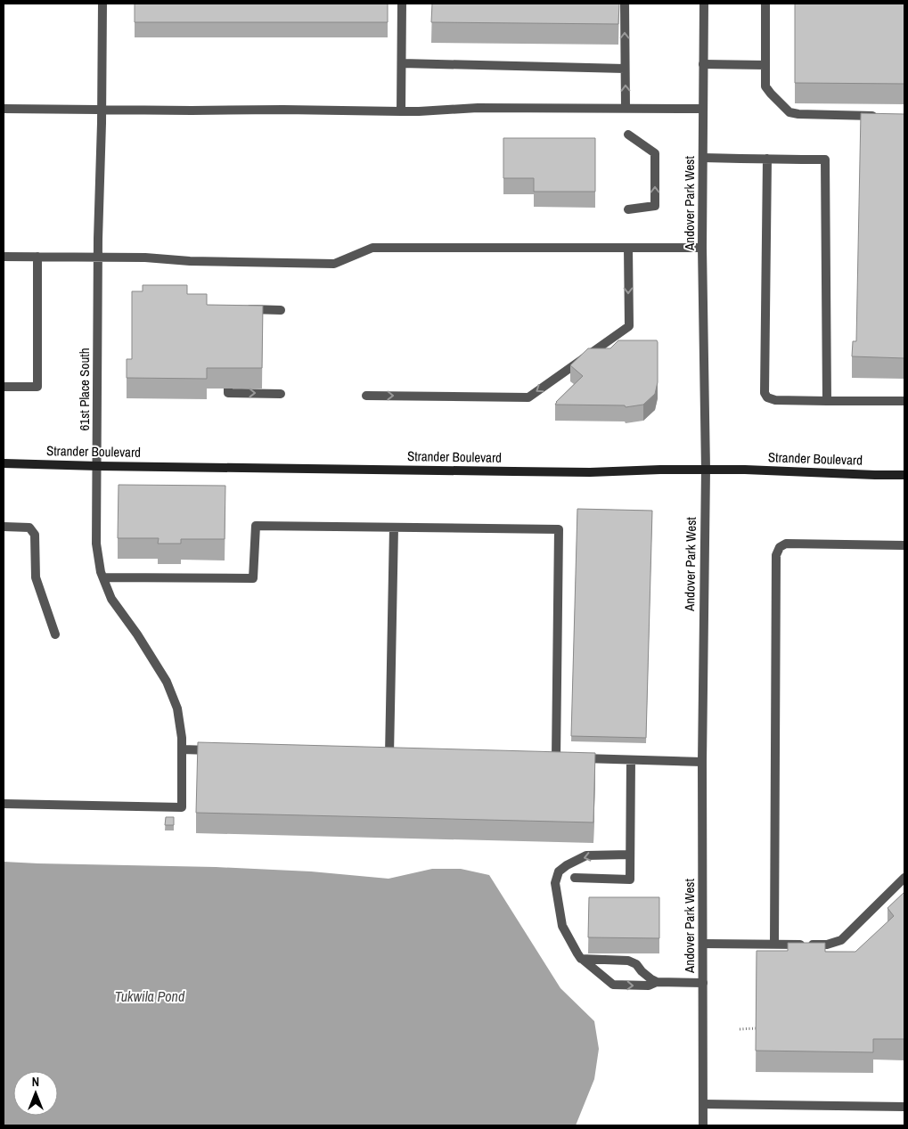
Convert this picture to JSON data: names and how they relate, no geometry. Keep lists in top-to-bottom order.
{
  "streets": {
    "main road": ["Strander Boulevard"],
    "street": ["Andover Park West", "61st Place South"]
  },
  "crossings": [
    ["Andover Park West", "Strander Boulevard"],
    ["61st Place South", "Strander Boulevard"]
  ],
  "water": ["Tukwila Pond"],
  "north": "top"
}
